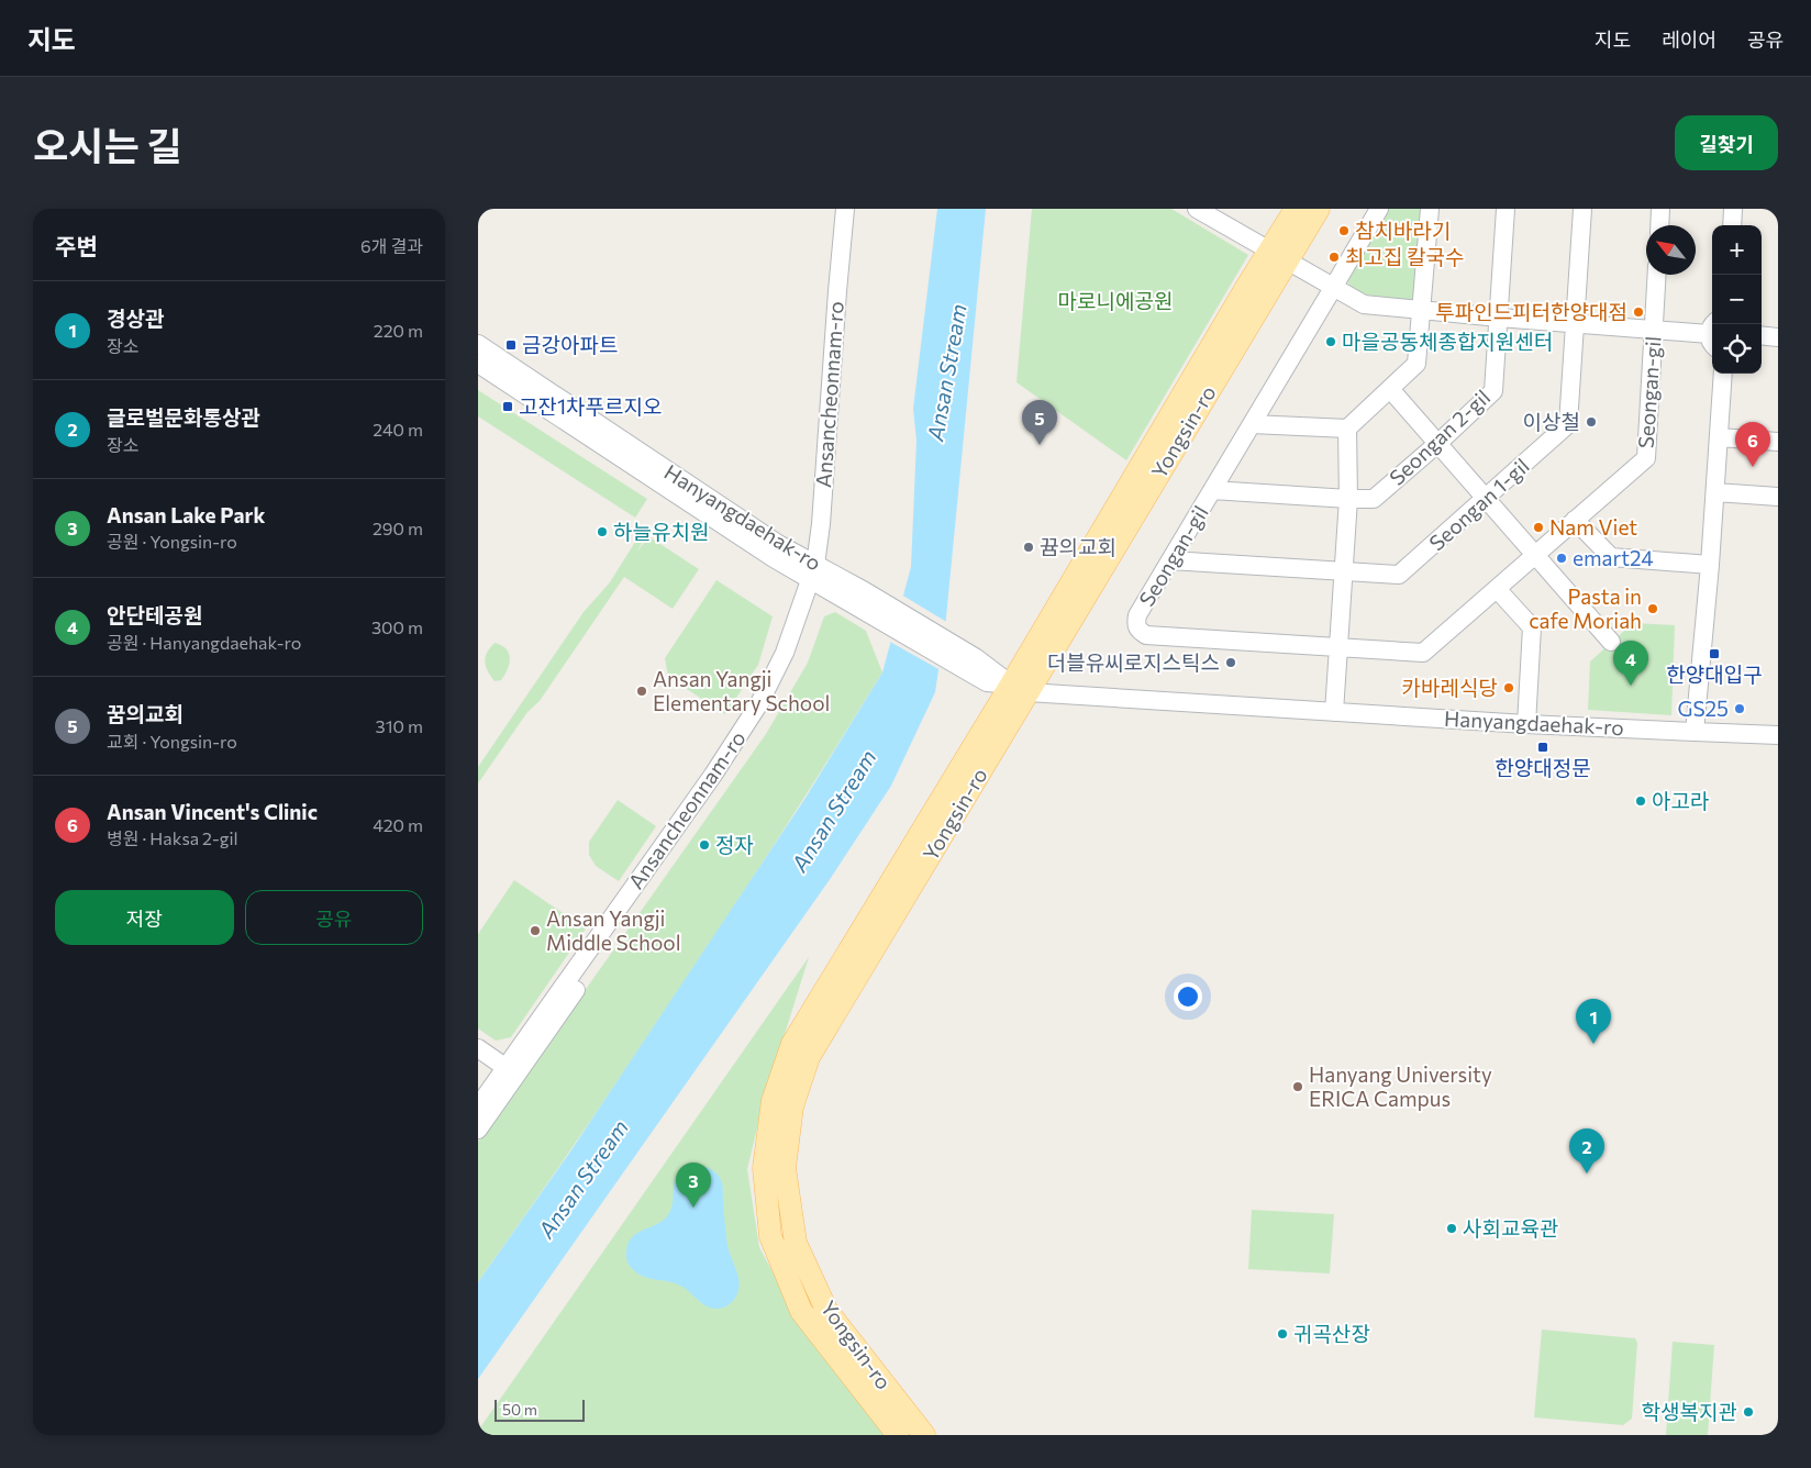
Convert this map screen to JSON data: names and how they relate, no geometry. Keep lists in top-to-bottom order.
{
  "streets": {
    "main road": ["Yongsin-ro"],
    "street": [
      "Seongan-gil",
      "Ansancheonnam-ro",
      "Seongan 2-gil",
      "Seongan 1-gil",
      "Hanyangdaehak-ro"
    ]
  },
  "crossings": [
    ["Seongan-gil", "Seongan 2-gil"],
    ["Seongan-gil", "Seongan 1-gil"],
    ["Ansancheonnam-ro", "Hanyangdaehak-ro"],
    ["Yongsin-ro", "Hanyangdaehak-ro"]
  ],
  "water": ["Ansan Stream"],
  "parks": ["마로니에공원"],
  "places": {
    "other": [
      "참치바라기",
      "최고집 칼국수",
      "투파인드피터한양대점",
      "마을공동체종합지원센터",
      "이상철",
      "Nam Viet",
      "하늘유치원",
      "뀸의교회",
      "emart24",
      "Pasta in cafe Moriah",
      "더블유씨로지스틱스",
      "카바레식당",
      "Ansan Yangji Elementary School",
      "GS25",
      "아고라",
      "정자",
      "Ansan Yangji Middle School",
      "Hanyang University ERICA Campus",
      "사회교육관",
      "귀곡산장",
      "학생복지관"
    ],
    "transit": [
      "금강아파트",
      "고잔1차푸르지오",
      "한양대입구",
      "한양대정문"
    ]
  },
  "scale_bar": "50 m",
  "north": "top left",
  "page": {
    "header": "지도",
    "nav": ["지도", "레이어", "공유"],
    "title": "오시는 길",
    "buttons": [
      "길찾기",
      ["저장", "공유"]
    ],
    "heading": ["주변", "6개 결과"],
    "map_buttons": ["+", "−"],
    "list": [
      {
        "mark": "1",
        "name": "경상관",
        "note": "장소",
        "value": "220 m"
      },
      {
        "mark": "2",
        "name": "글로벌문화통상관",
        "note": "장소",
        "value": "240 m"
      },
      {
        "mark": "3",
        "name": "Ansan Lake Park",
        "note": "공원 · Yongsin-ro",
        "value": "290 m"
      },
      {
        "mark": "4",
        "name": "안단테공원",
        "note": "공원 · Hanyangdaehak-ro",
        "value": "300 m"
      },
      {
        "mark": "5",
        "name": "꿈의교회",
        "note": "교회 · Yongsin-ro",
        "value": "310 m"
      },
      {
        "mark": "6",
        "name": "Ansan Vincent's Clinic",
        "note": "병원 · Haksa 2-gil",
        "value": "420 m"
      }
    ],
    "pins": [
      "5",
      "6",
      "4",
      "1",
      "2",
      "3"
    ],
    "scale": "50 m"
  }
}
